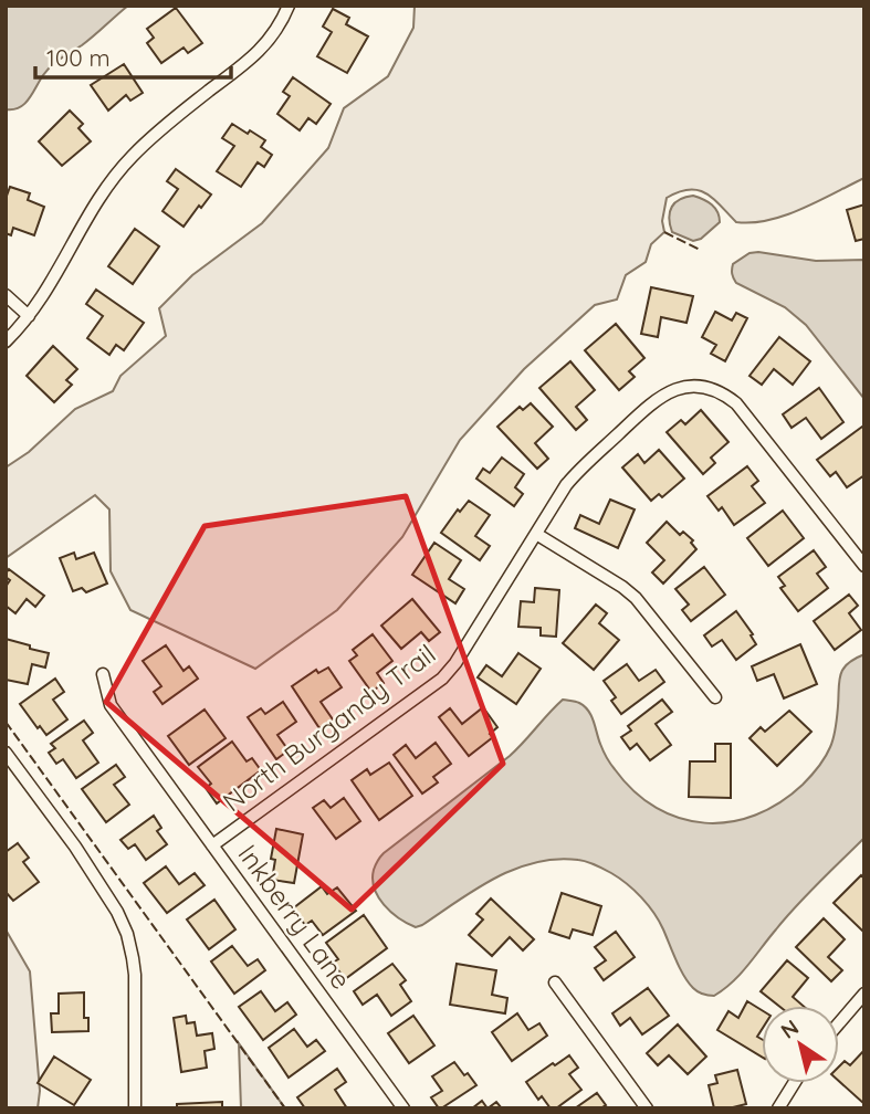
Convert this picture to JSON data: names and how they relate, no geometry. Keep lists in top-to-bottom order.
{
  "streets": {
    "street": ["North Burgandy Trail", "Inkberry Lane"]
  },
  "crossings": [
    ["North Burgandy Trail", "Inkberry Lane"]
  ],
  "scale_bar": "100 m",
  "north": "top left"
}
